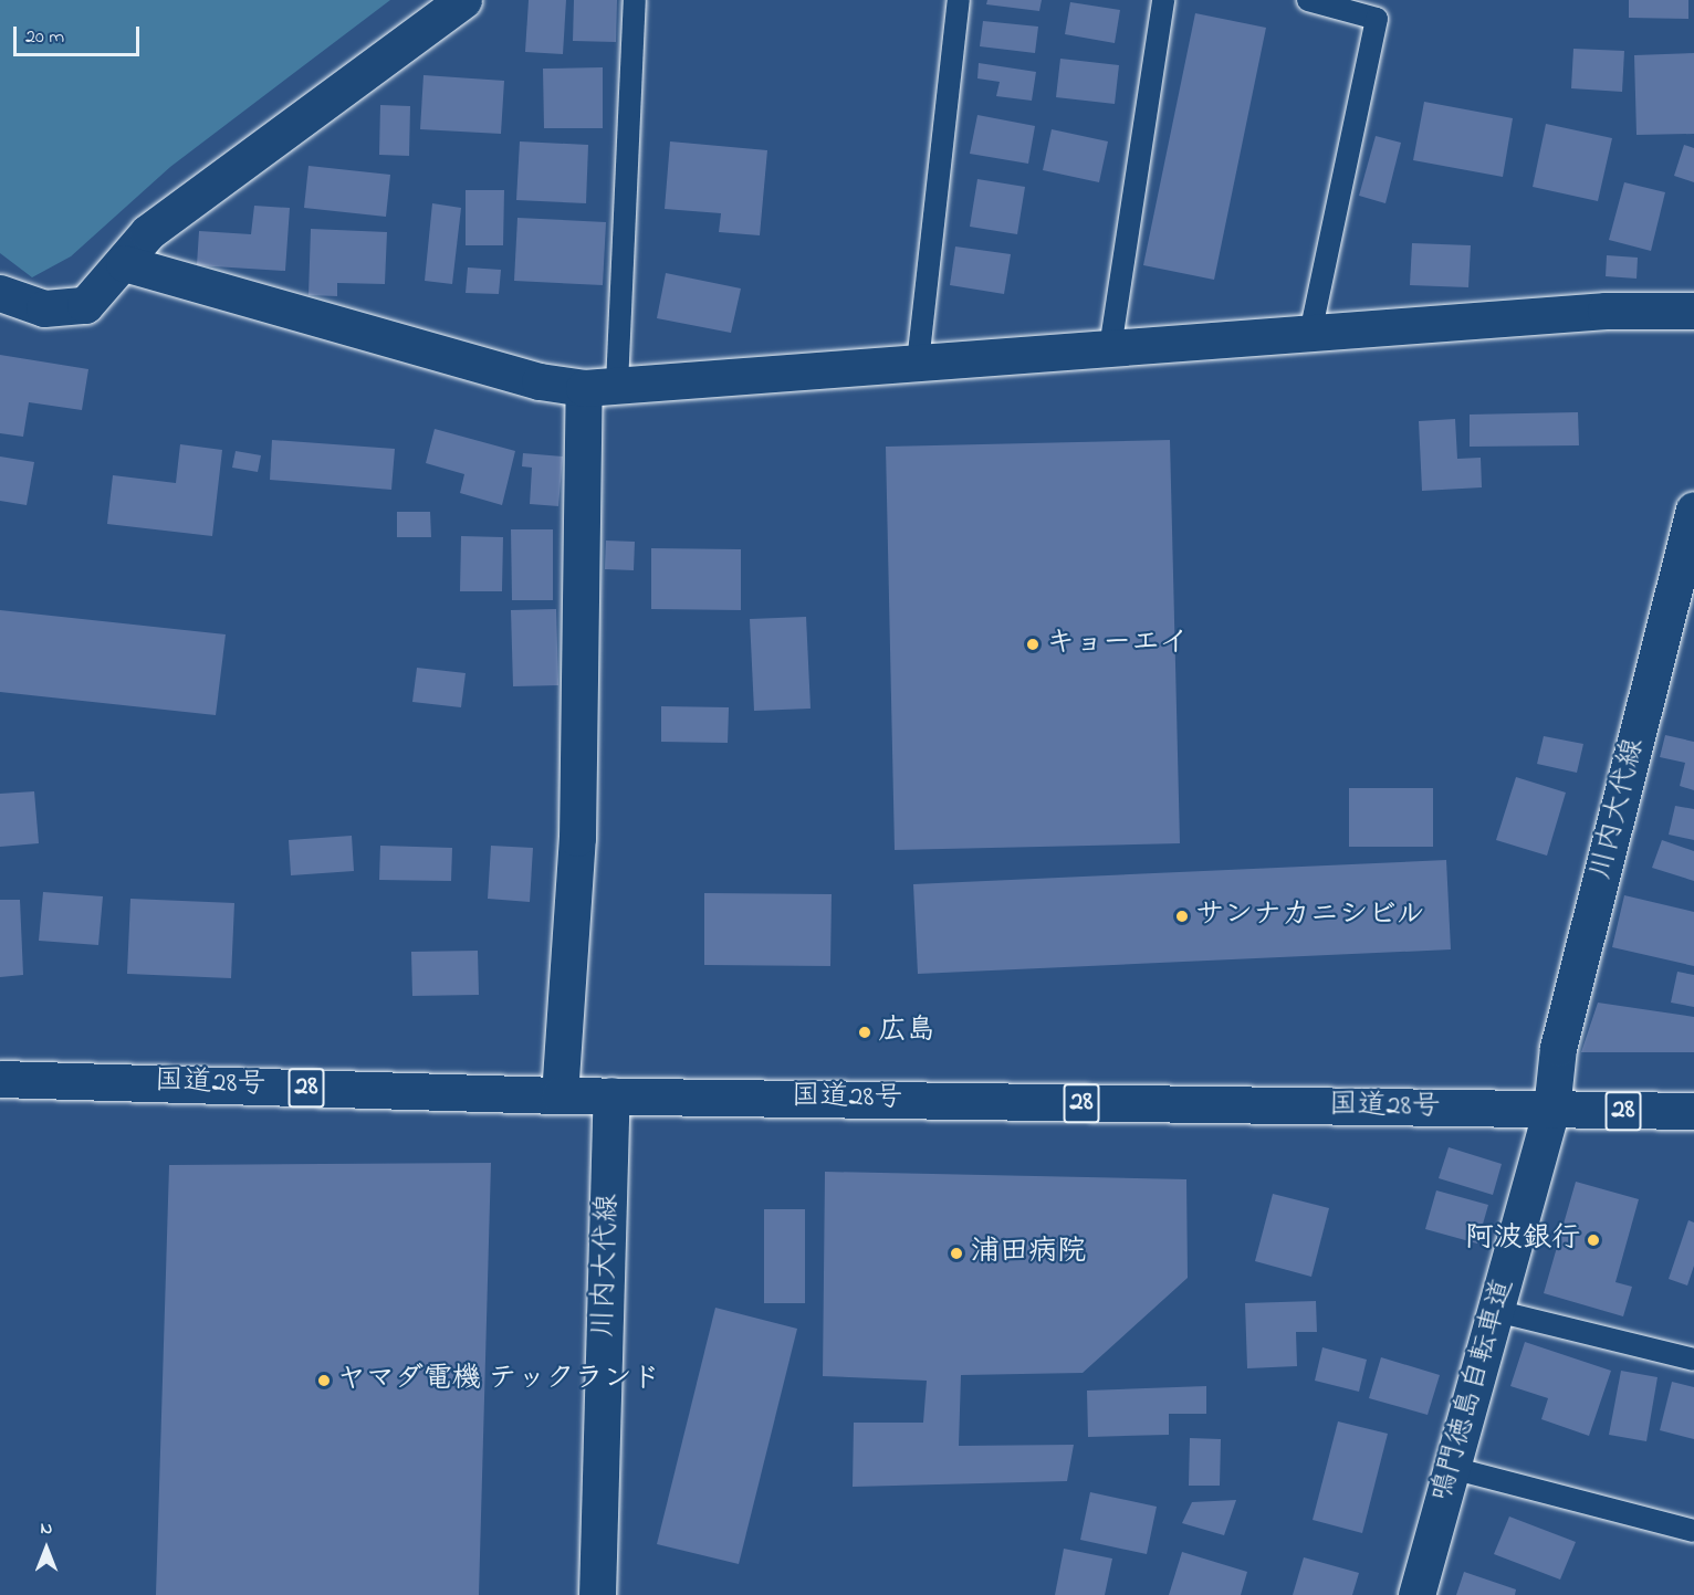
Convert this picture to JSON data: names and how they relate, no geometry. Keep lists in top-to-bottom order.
{
  "streets": {
    "main road": [
      "川内大代線",
      "国道28号",
      "28",
      "鳴門徳島自転車道"
    ]
  },
  "crossings": [
    ["川内大代線", "国道28号"],
    ["川内大代線", "鳴門徳島自転車道"],
    ["国道28号", "鳴門徳島自転車道"]
  ],
  "places": [
    "キョーエイ",
    "サンナカニシビル",
    "広島",
    "阿波銀行",
    "浦田病院",
    "ヤマダ電機 テックランド"
  ],
  "scale_bar": "20 m",
  "north": "top"
}
